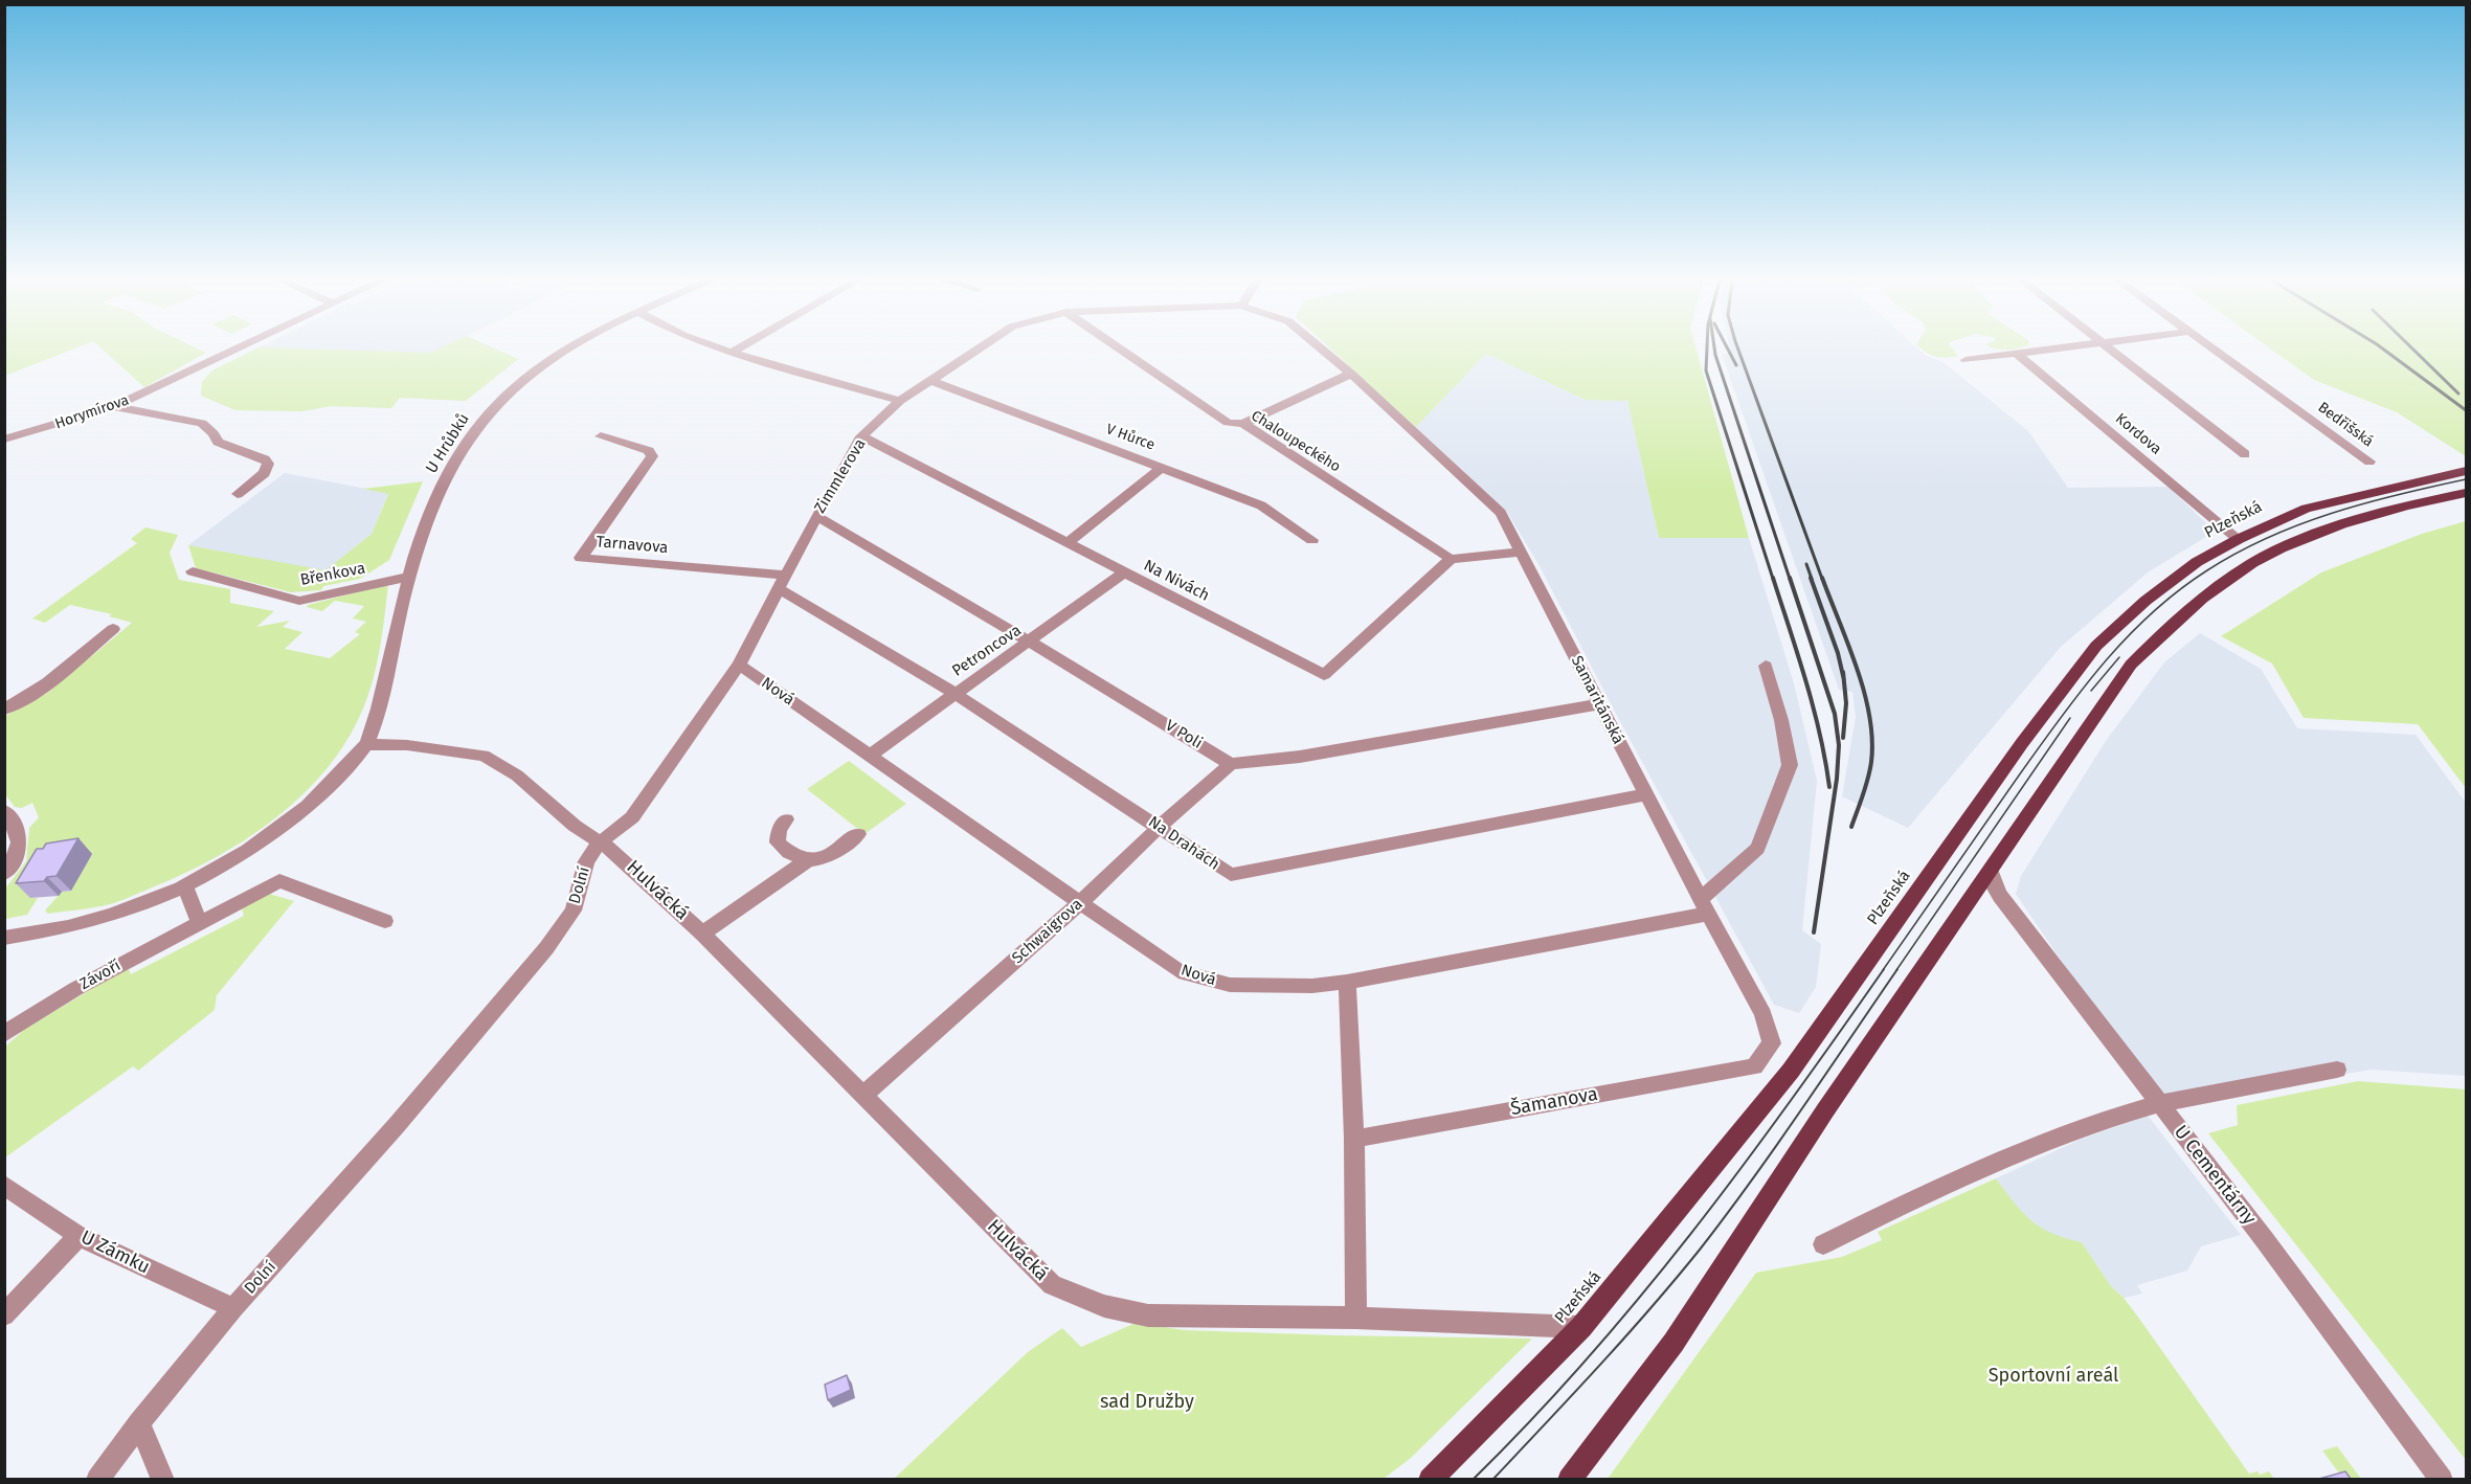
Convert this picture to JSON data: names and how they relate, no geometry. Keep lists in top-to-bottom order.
{
  "streets": {
    "main road": ["Plzeňská"],
    "street": [
      "Horymírova",
      "Bedřišská",
      "Kordova",
      "V Hůrce",
      "Chaloupeckého",
      "U Hrůbků",
      "Zimmlerova",
      "Tarnavova",
      "Břenkova",
      "Na Nivách",
      "Petroncova",
      "Nová",
      "Samaritánská",
      "V Poli",
      "Na Drahách",
      "Dolní",
      "Hulvácká",
      "Schwaigrova",
      "Závoří",
      "Šamanova",
      "U Cementárny",
      "U Zámku"
    ]
  },
  "crossings": [
    ["Kordova", "Plzeňská"],
    ["V Hůrce", "Zimmlerova"],
    ["Chaloupeckého", "Na Nivách"],
    ["U Hrůbků", "Břenkova"],
    ["Zimmlerova", "Tarnavova"],
    ["Zimmlerova", "Na Nivách"],
    ["Zimmlerova", "Nová"],
    ["Zimmlerova", "Samaritánská"],
    ["Zimmlerova", "V Poli"],
    ["Zimmlerova", "Na Drahách"],
    ["Zimmlerova", "Dolní"],
    ["Zimmlerova", "Hulvácká"],
    ["Plzeňská", "Hulvácká"],
    ["Tarnavova", "Na Drahách"],
    ["Na Nivách", "Petroncova"],
    ["Petroncova", "Nová"],
    ["Petroncova", "V Poli"],
    ["Petroncova", "Na Drahách"],
    ["Nová", "Samaritánská"],
    ["Nová", "Schwaigrova"],
    ["Samaritánská", "Na Drahách"],
    ["Samaritánská", "Šamanova"],
    ["V Poli", "Schwaigrova"],
    ["Na Drahách", "Schwaigrova"],
    ["Dolní", "Hulvácká"],
    ["Dolní", "U Zámku"],
    ["Hulvácká", "Schwaigrova"]
  ],
  "parks": ["Sportovní areál", "sad Družby"]
}
